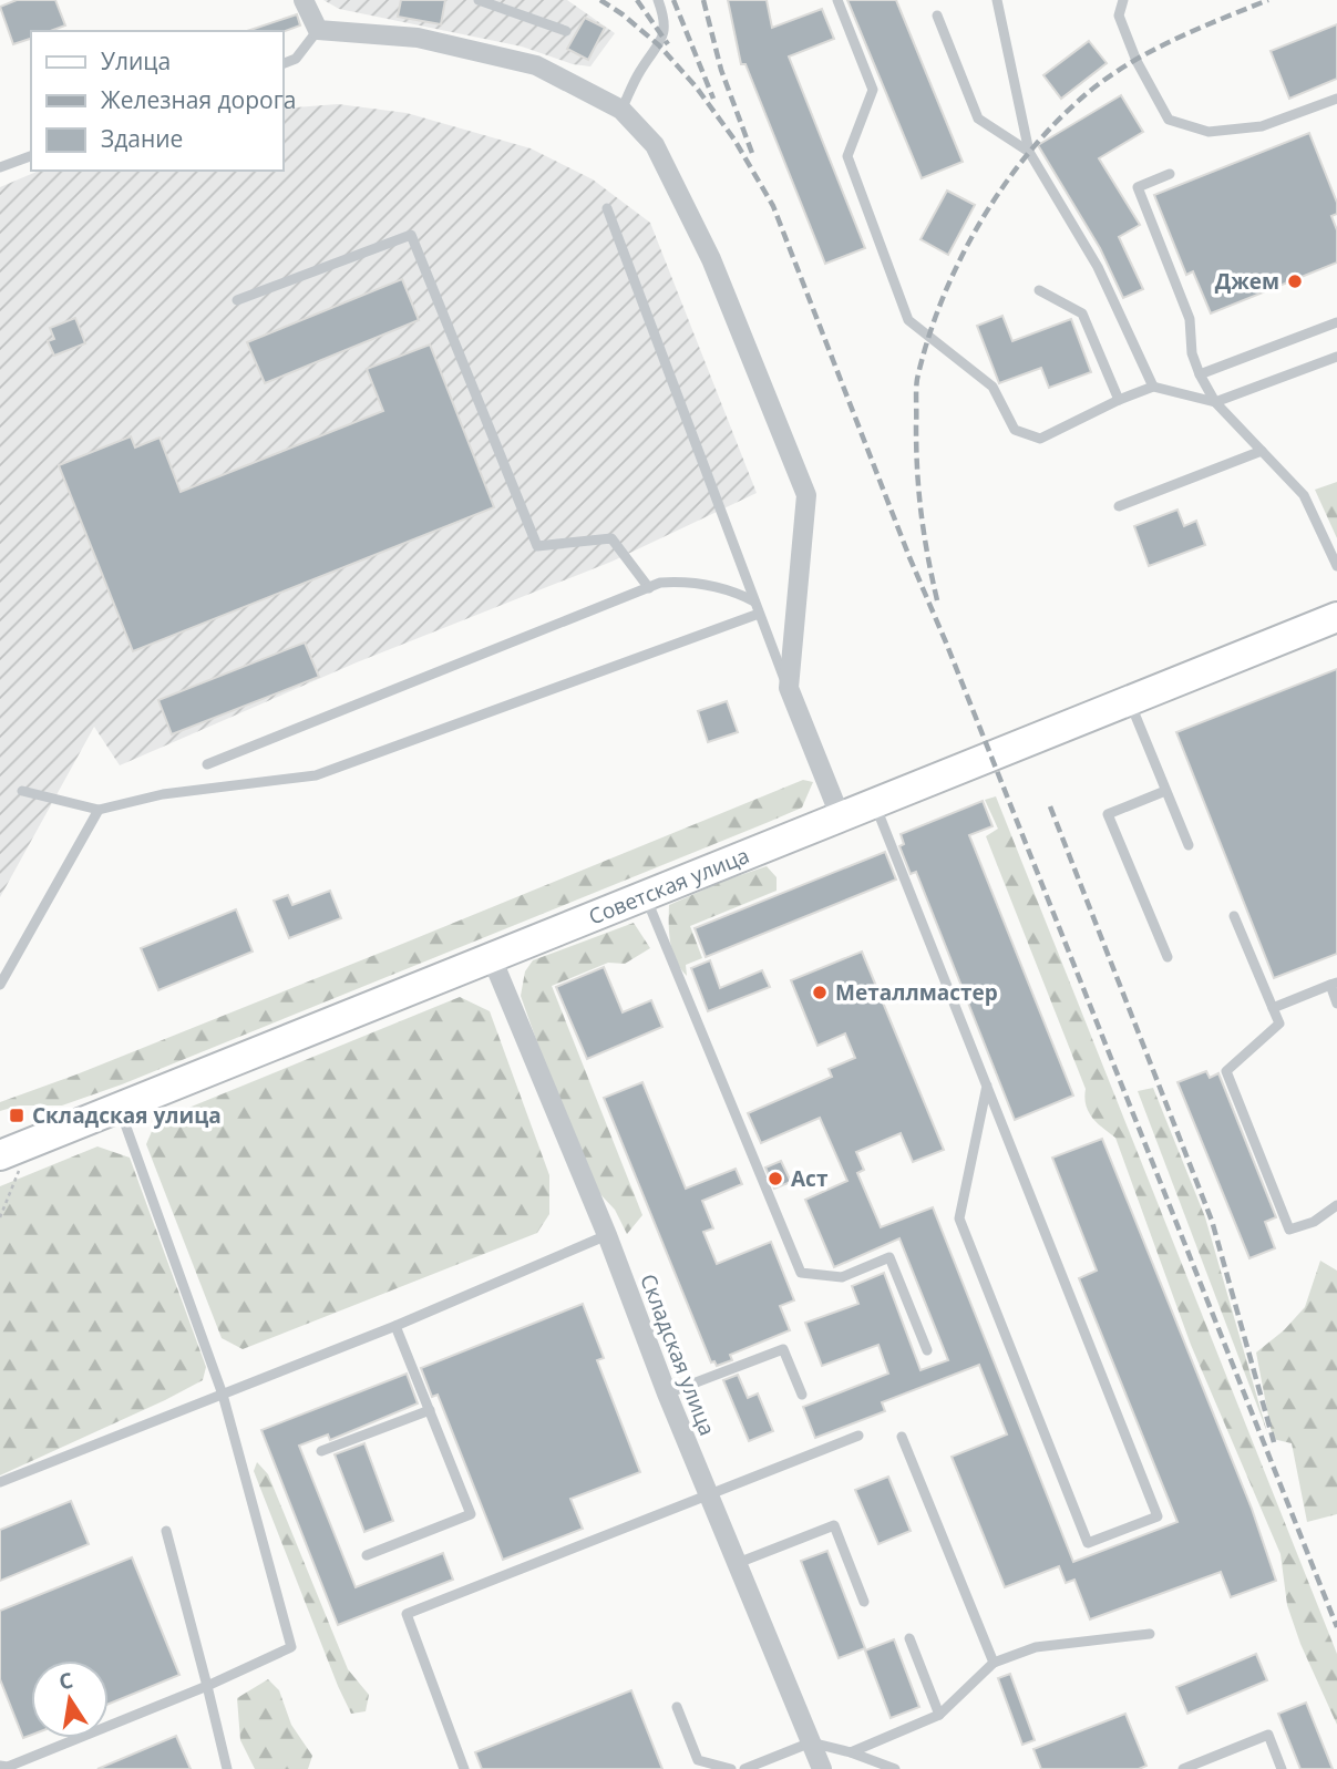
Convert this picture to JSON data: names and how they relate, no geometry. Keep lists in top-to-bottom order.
{
  "streets": {
    "main road": ["Советская улица"],
    "street": ["Складская улица"]
  },
  "crossings": [
    ["Советская улица", "Складская улица"]
  ],
  "places": {
    "other": ["Джем", "Металлмастер", "Аст"],
    "transit": ["Складская улица"]
  },
  "legend": ["Улица", "Железная дорога", "Здание"],
  "north": "top"
}
